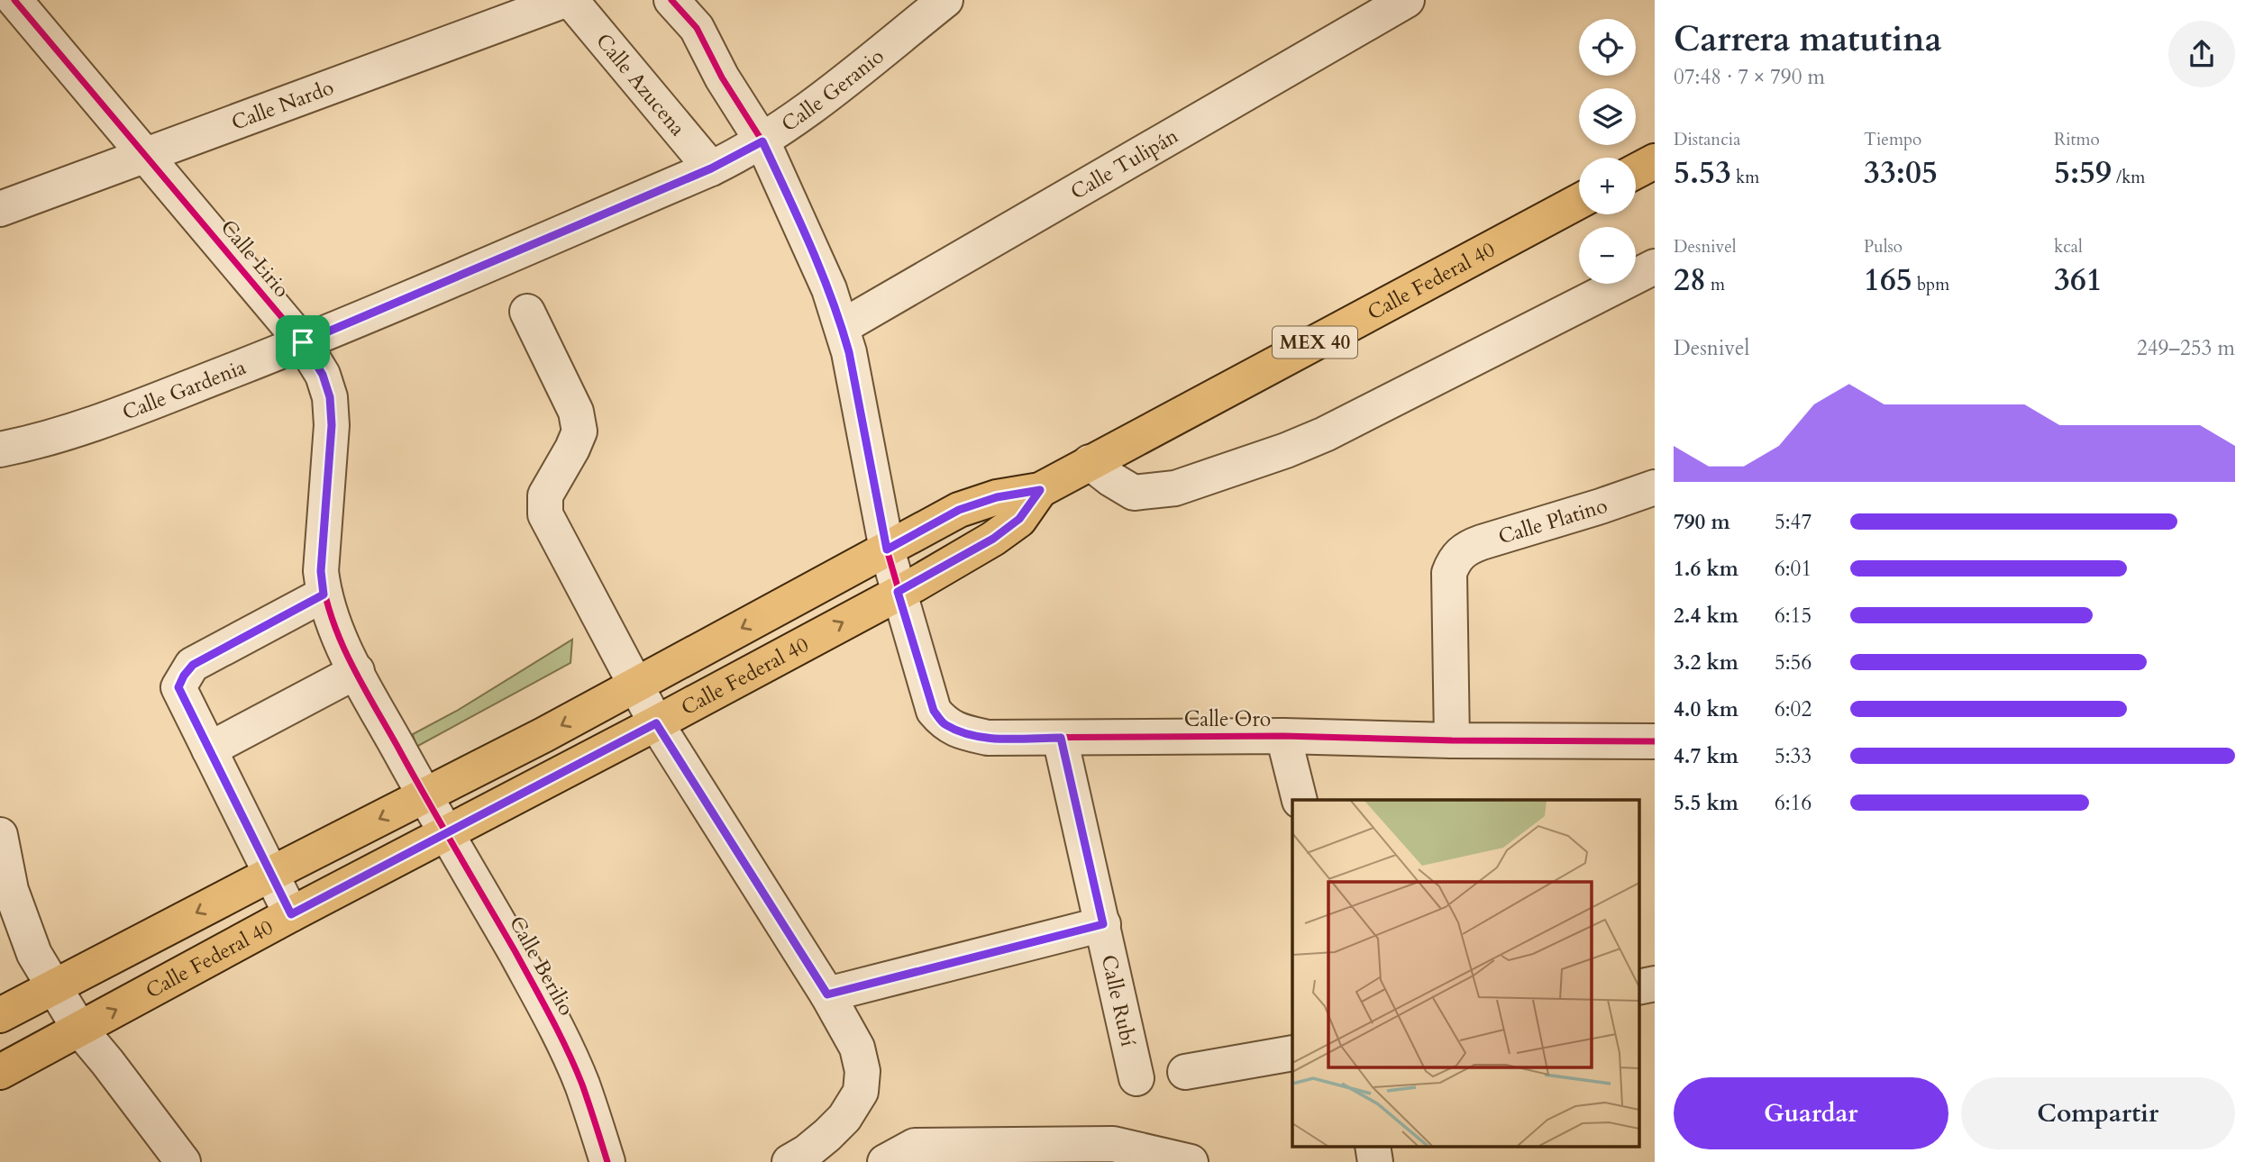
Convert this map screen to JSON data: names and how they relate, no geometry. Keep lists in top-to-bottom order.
{
  "streets": {
    "main road": ["Calle Federal 40", "MEX 40"],
    "street": [
      "Calle Azucena",
      "Calle Geranio",
      "Calle Nardo",
      "Calle Tulipán",
      "Calle Lirio",
      "Calle Gardenia",
      "Calle Platino",
      "Calle Oro",
      "Calle Berilio",
      "Calle Rubí"
    ]
  },
  "crossings": [
    ["Calle Azucena", "Calle Geranio"],
    ["Calle Azucena", "Calle Nardo"],
    ["Calle Azucena", "Calle Gardenia"],
    ["Calle Geranio", "Calle Gardenia"],
    ["Calle Geranio", "Calle Oro"],
    ["Calle Nardo", "Calle Lirio"],
    ["Calle Tulipán", "Calle Oro"],
    ["Calle Lirio", "Calle Federal 40"],
    ["Calle Lirio", "Calle Gardenia"],
    ["Calle Lirio", "Calle Berilio"],
    ["Calle Federal 40", "Calle Oro"],
    ["Calle Federal 40", "Calle Berilio"],
    ["Calle Platino", "Calle Oro"],
    ["Calle Oro", "Calle Rubí"]
  ],
  "page": {
    "heading": ["Carrera matutina", "07:48 · 7 × 790 m"],
    "map_buttons": ["+", "−"],
    "stats": [
      ["Distancia", "5.53 km"],
      ["Tiempo", "33:05"],
      ["Ritmo", "5:59 /km"],
      ["Desnivel", "28 m"],
      ["Pulso", "165 bpm"],
      ["kcal", "361"]
    ],
    "chart": ["Desnivel", "249–253 m"],
    "list": [
      {
        "name": "790 m",
        "note": "5:47"
      },
      {
        "name": "1.6 km",
        "note": "6:01"
      },
      {
        "name": "2.4 km",
        "note": "6:15"
      },
      {
        "name": "3.2 km",
        "note": "5:56"
      },
      {
        "name": "4.0 km",
        "note": "6:02"
      },
      {
        "name": "4.7 km",
        "note": "5:33"
      },
      {
        "name": "5.5 km",
        "note": "6:16"
      }
    ],
    "buttons": ["Guardar", "Compartir"]
  }
}
